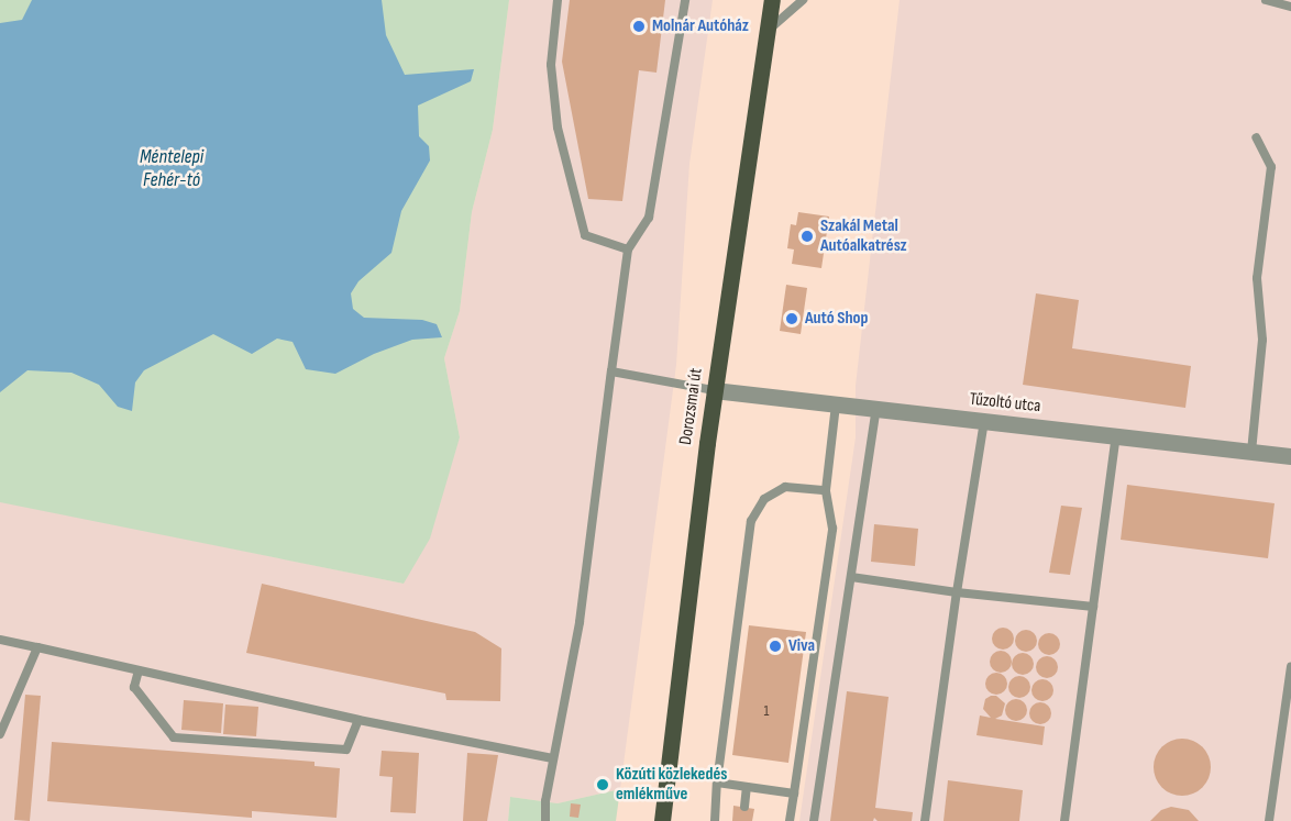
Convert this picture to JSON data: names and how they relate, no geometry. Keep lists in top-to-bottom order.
{
  "streets": {
    "main road": ["Dorozsmai út"],
    "street": ["Tűzoltó utca"]
  },
  "crossings": [
    ["Tűzoltó utca", "Dorozsmai út"]
  ],
  "water": ["Méntelepi Fehér-tó"],
  "places": [
    "Molnár Autóház",
    "Szakál Metal Autóalkatrész",
    "Autó Shop",
    "Viva",
    "Közúti közlekedés emlékműve"
  ],
  "house_numbers": ["1"]
}
